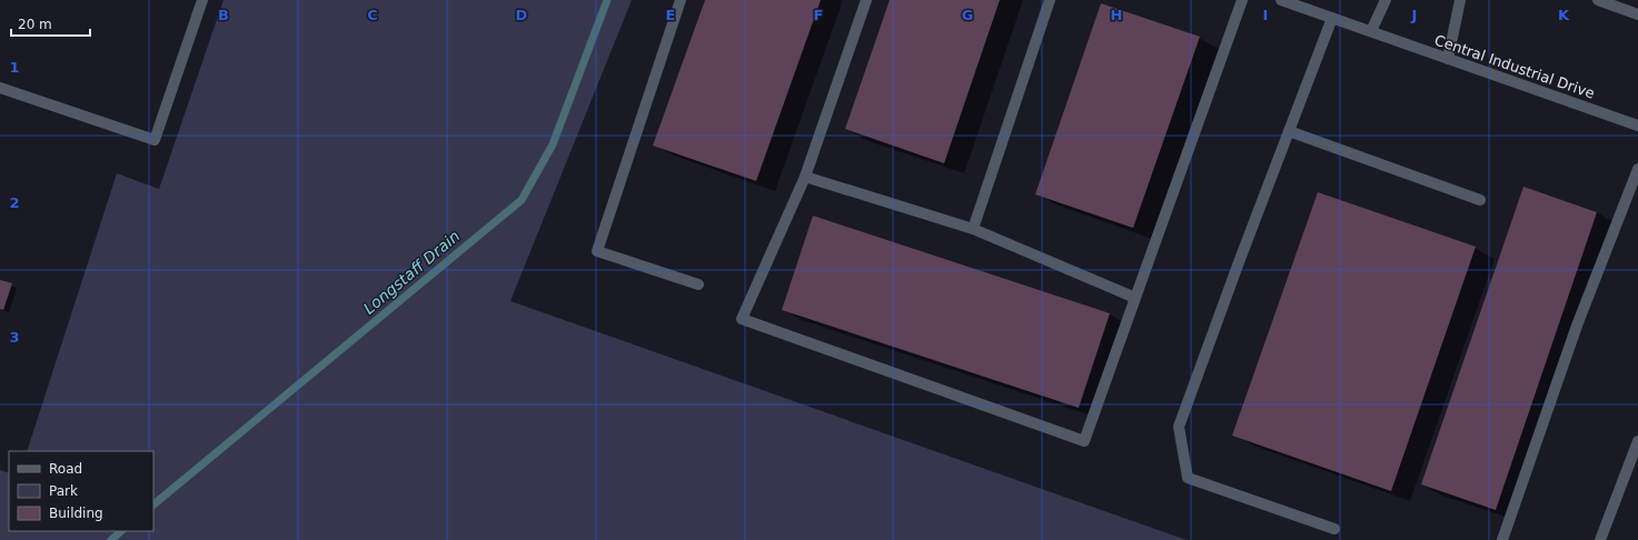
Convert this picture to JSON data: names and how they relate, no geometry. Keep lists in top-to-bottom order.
{
  "streets": {
    "street": ["Central Industrial Drive"]
  },
  "water": ["Longstaff Drain"],
  "legend": ["Road", "Park", "Building"],
  "scale_bar": "20 m",
  "grid": {
    "columns": [
      "B",
      "C",
      "D",
      "E",
      "F",
      "G",
      "H",
      "I",
      "J",
      "K"
    ],
    "rows": ["1", "2", "3"]
  }
}
